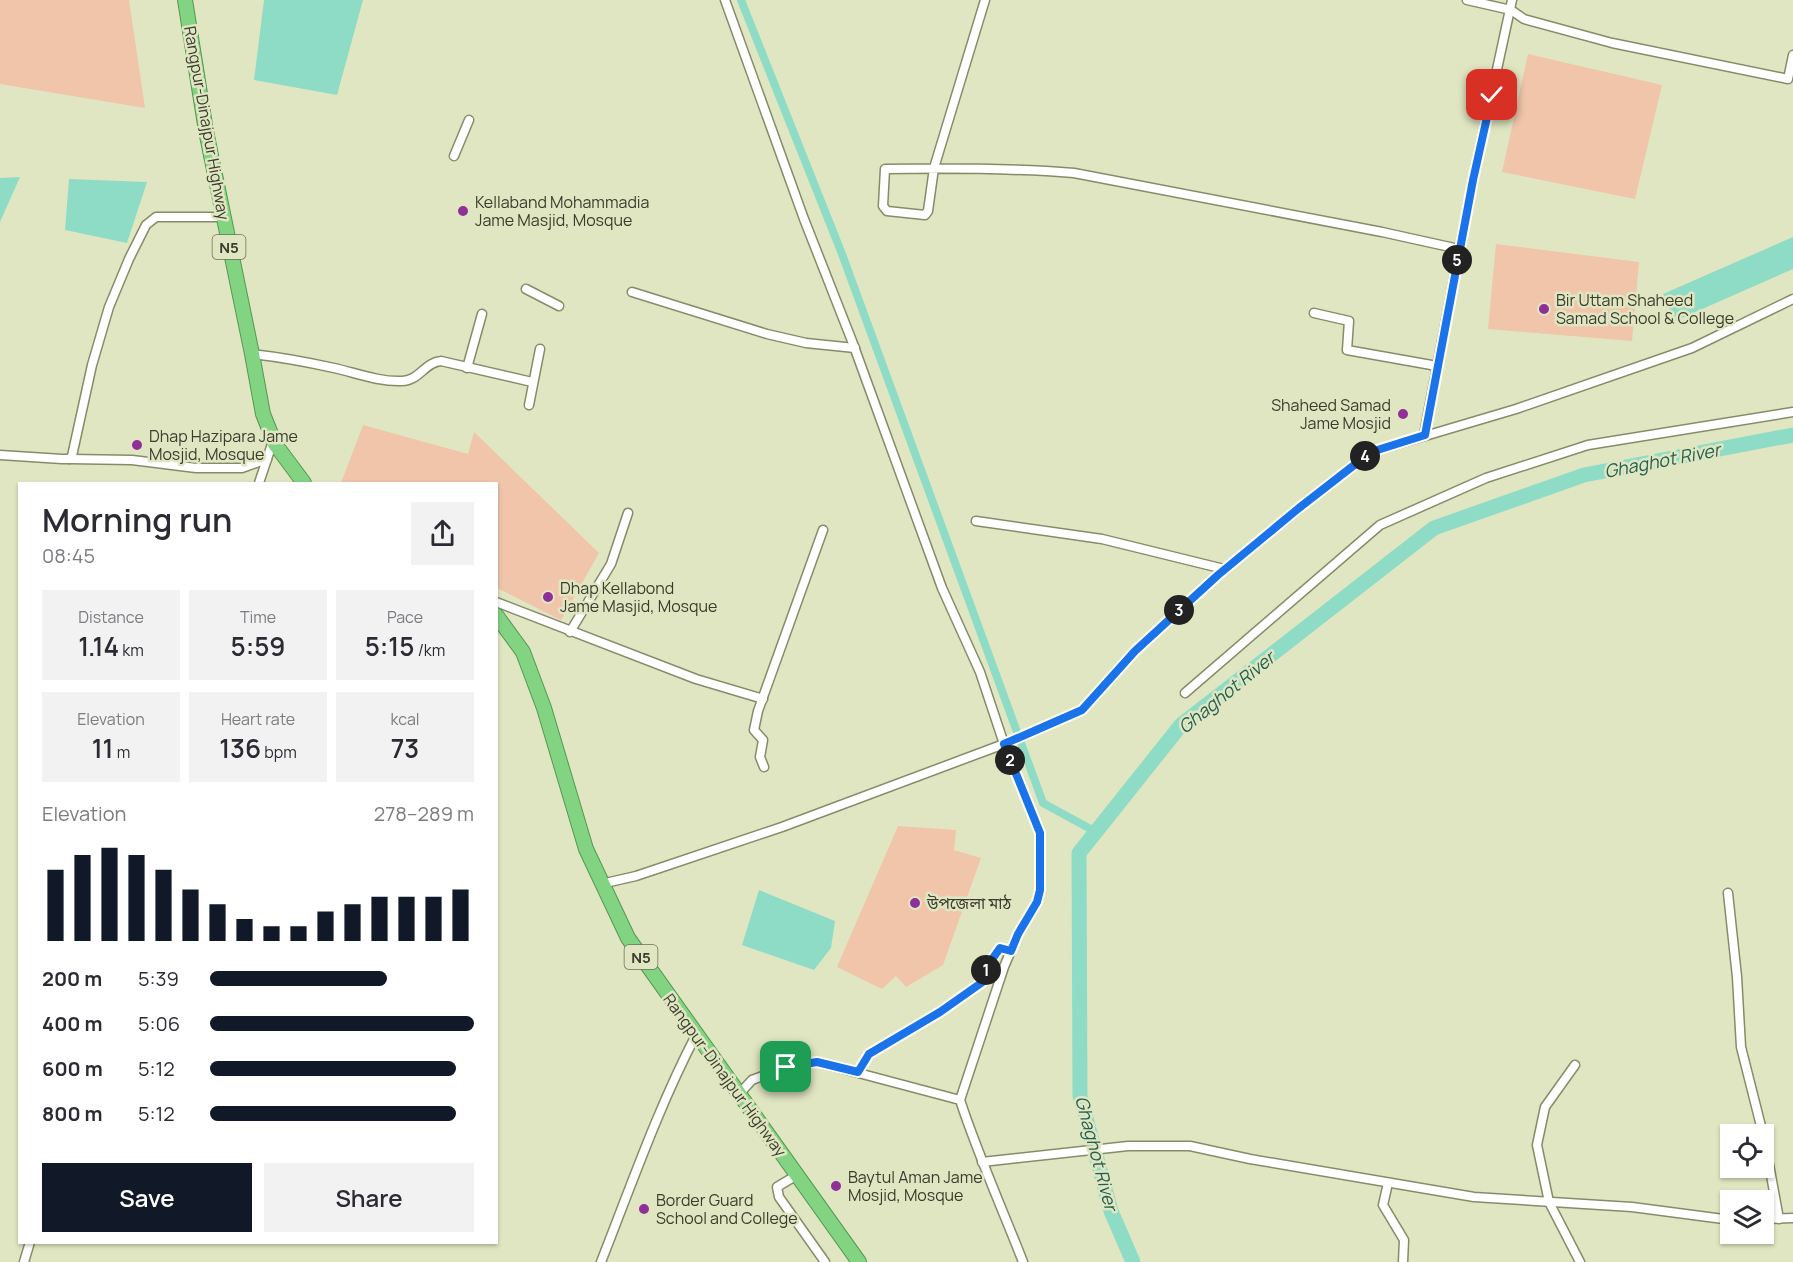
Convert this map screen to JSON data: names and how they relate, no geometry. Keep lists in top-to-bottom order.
{
  "streets": {
    "highway": ["Rangpur-Dinajpur Highway", "N5"]
  },
  "water": ["Ghaghot River"],
  "places": [
    "Kellaband Mohammadia Jame Masjid, Mosque",
    "Bir Uttam Shaheed Samad School & College",
    "Shaheed Samad Jame Mosjid",
    "Dhap Hazipara Jame Mosjid, Mosque",
    "Dhap Kellabond Jame Masjid, Mosque",
    "উপজেলা মাঠ",
    "Baytul Aman Jame Mosjid, Mosque",
    "Border Guard School and College"
  ],
  "page": {
    "pins": [
      "5",
      "4",
      "3",
      "2",
      "1"
    ],
    "heading": ["Morning run", "08:45"],
    "stats": [
      ["Distance", "1.14 km"],
      ["Time", "5:59"],
      ["Pace", "5:15 /km"],
      ["Elevation", "11 m"],
      ["Heart rate", "136 bpm"],
      ["kcal", "73"]
    ],
    "chart": ["Elevation", "278–289 m"],
    "list": [
      {
        "name": "200 m",
        "note": "5:39"
      },
      {
        "name": "400 m",
        "note": "5:06"
      },
      {
        "name": "600 m",
        "note": "5:12"
      },
      {
        "name": "800 m",
        "note": "5:12"
      }
    ],
    "buttons": ["Save", "Share"]
  }
}
